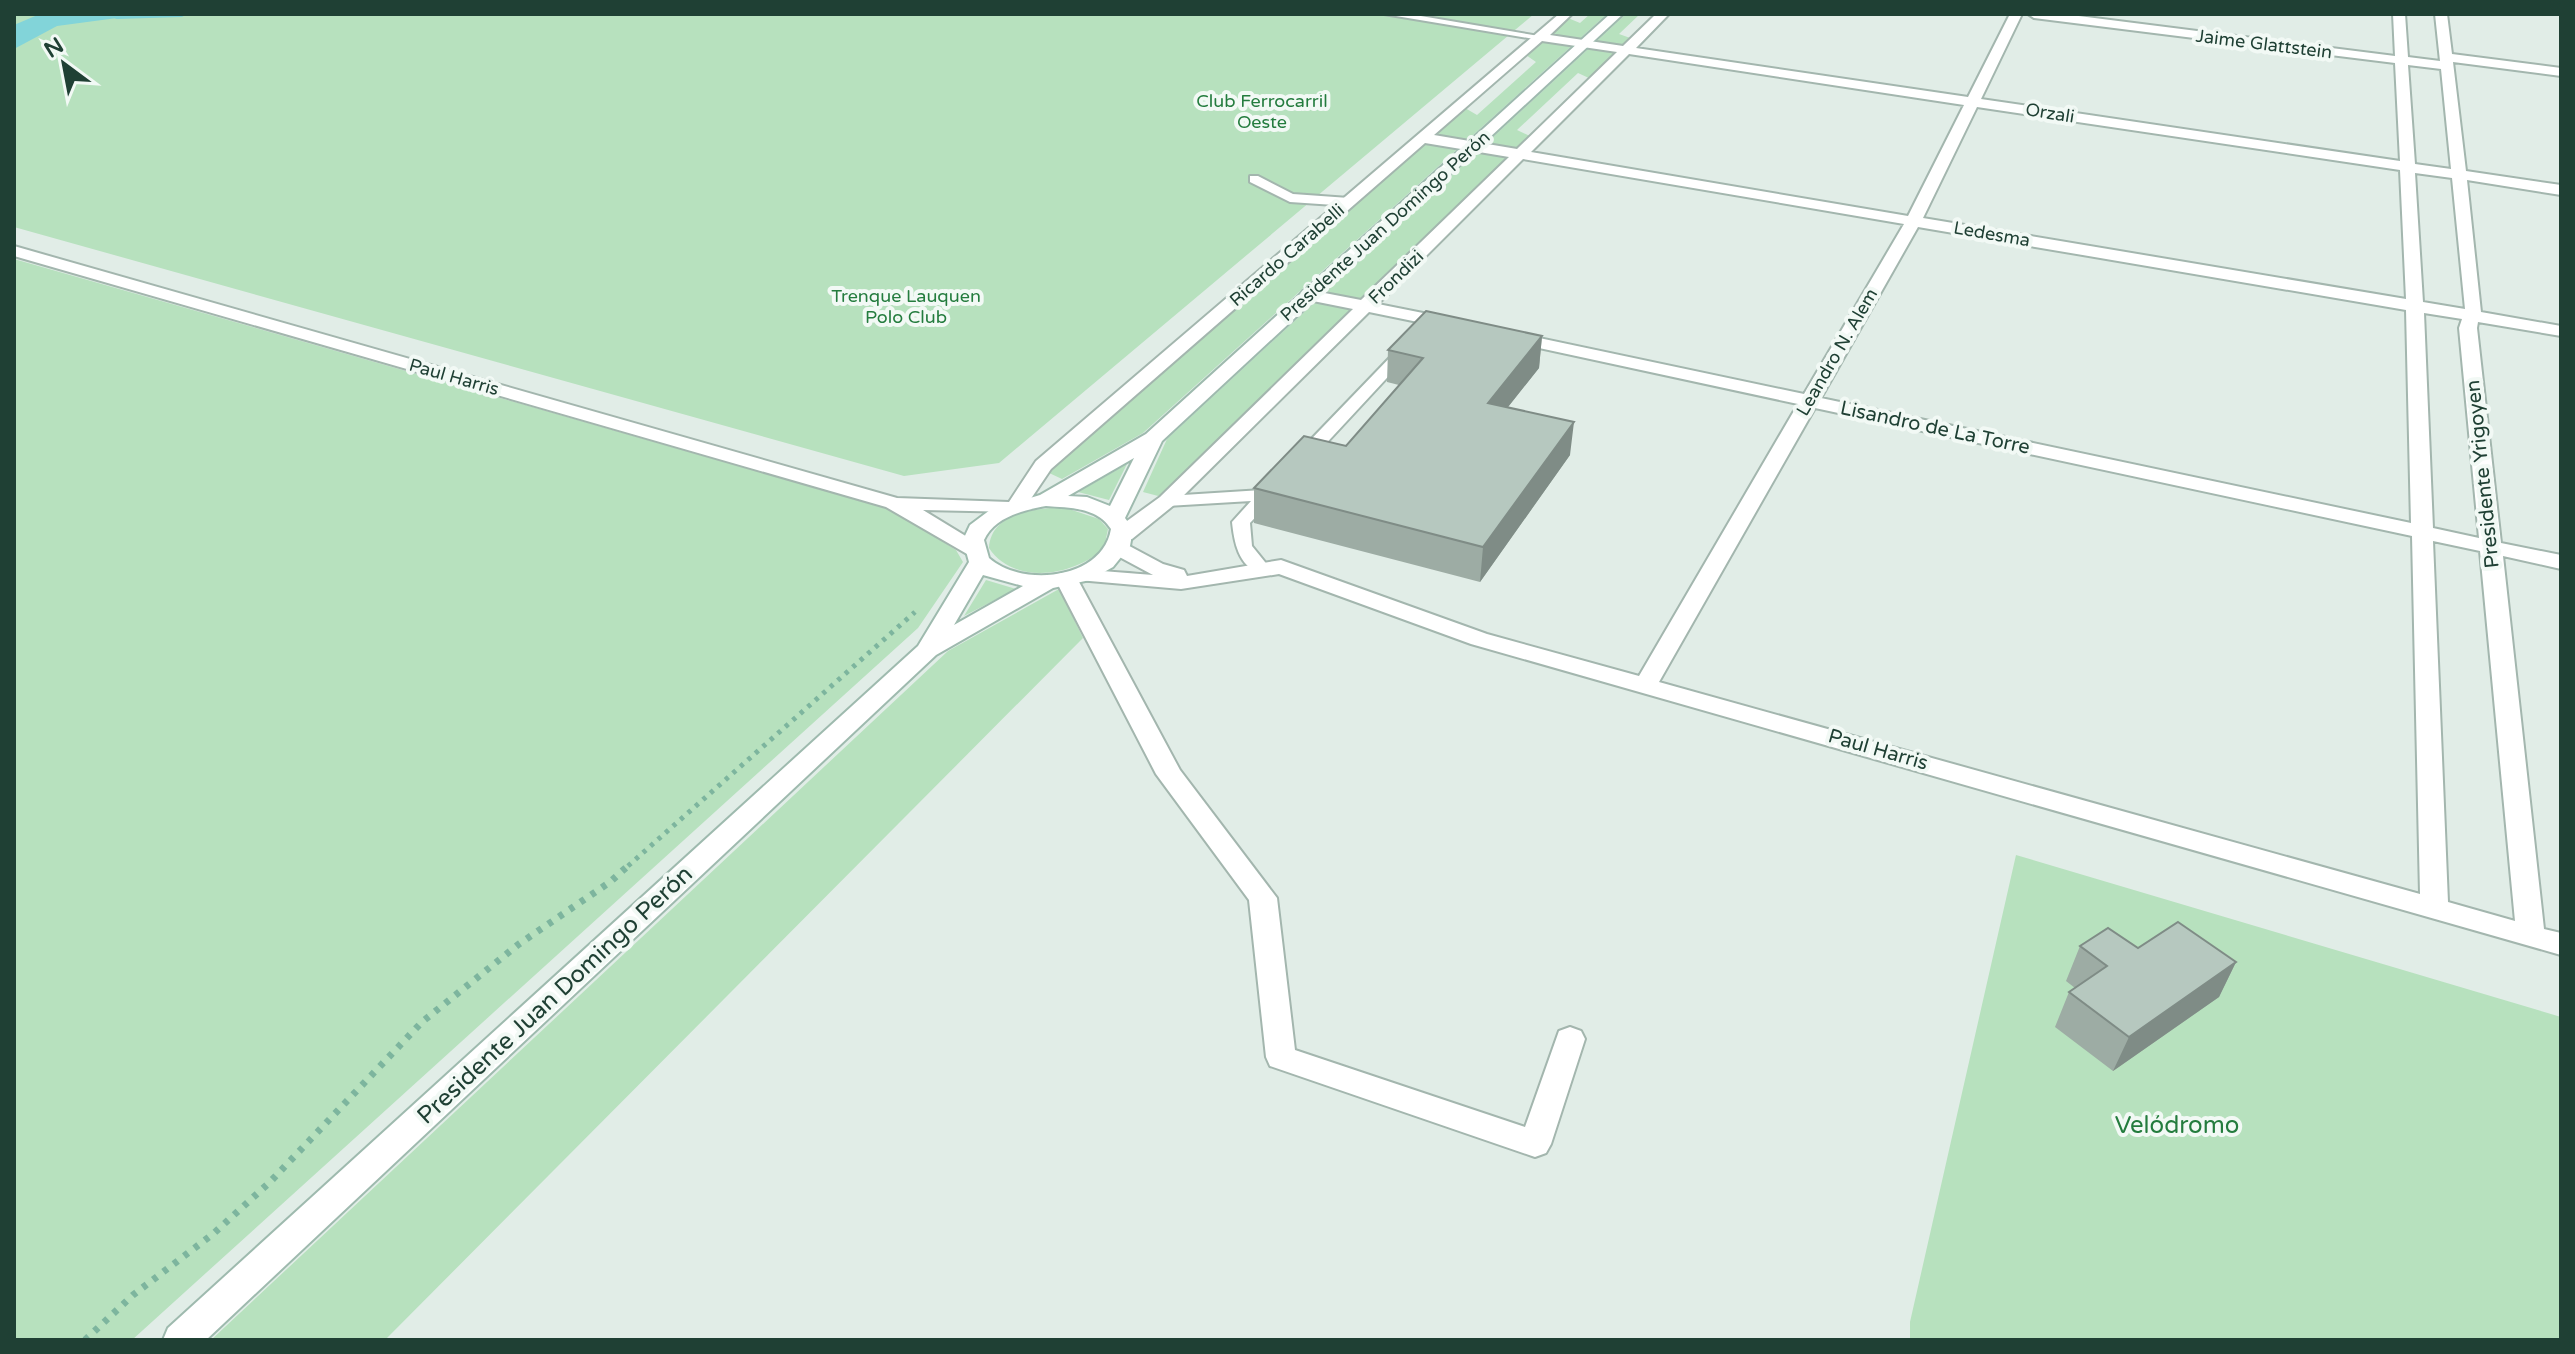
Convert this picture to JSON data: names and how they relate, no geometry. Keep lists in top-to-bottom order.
{
  "streets": {
    "street": [
      "Jaime Glattstein",
      "Orzali",
      "Presidente Juan Domingo Perón",
      "Ledesma",
      "Ricardo Carabelli",
      "Frondizi",
      "Leandro N. Alem",
      "Paul Harris",
      "Lisandro de La Torre",
      "Presidente Yrigoyen"
    ]
  },
  "crossings": [
    ["Jaime Glattstein", "Presidente Yrigoyen"],
    ["Orzali", "Presidente Juan Domingo Perón"],
    ["Orzali", "Ricardo Carabelli"],
    ["Orzali", "Frondizi"],
    ["Orzali", "Leandro N. Alem"],
    ["Orzali", "Presidente Yrigoyen"],
    ["Presidente Juan Domingo Perón", "Ledesma"],
    ["Presidente Juan Domingo Perón", "Ricardo Carabelli"],
    ["Presidente Juan Domingo Perón", "Frondizi"],
    ["Presidente Juan Domingo Perón", "Paul Harris"],
    ["Ledesma", "Ricardo Carabelli"],
    ["Ledesma", "Frondizi"],
    ["Ledesma", "Leandro N. Alem"],
    ["Ledesma", "Presidente Yrigoyen"],
    ["Ricardo Carabelli", "Paul Harris"],
    ["Frondizi", "Paul Harris"],
    ["Leandro N. Alem", "Paul Harris"],
    ["Leandro N. Alem", "Lisandro de La Torre"],
    ["Paul Harris", "Presidente Yrigoyen"],
    ["Lisandro de La Torre", "Presidente Yrigoyen"]
  ],
  "parks": ["Club Ferrocarril Oeste", "Trenque Lauquen Polo Club", "Velódromo"],
  "north": "top left"
}
